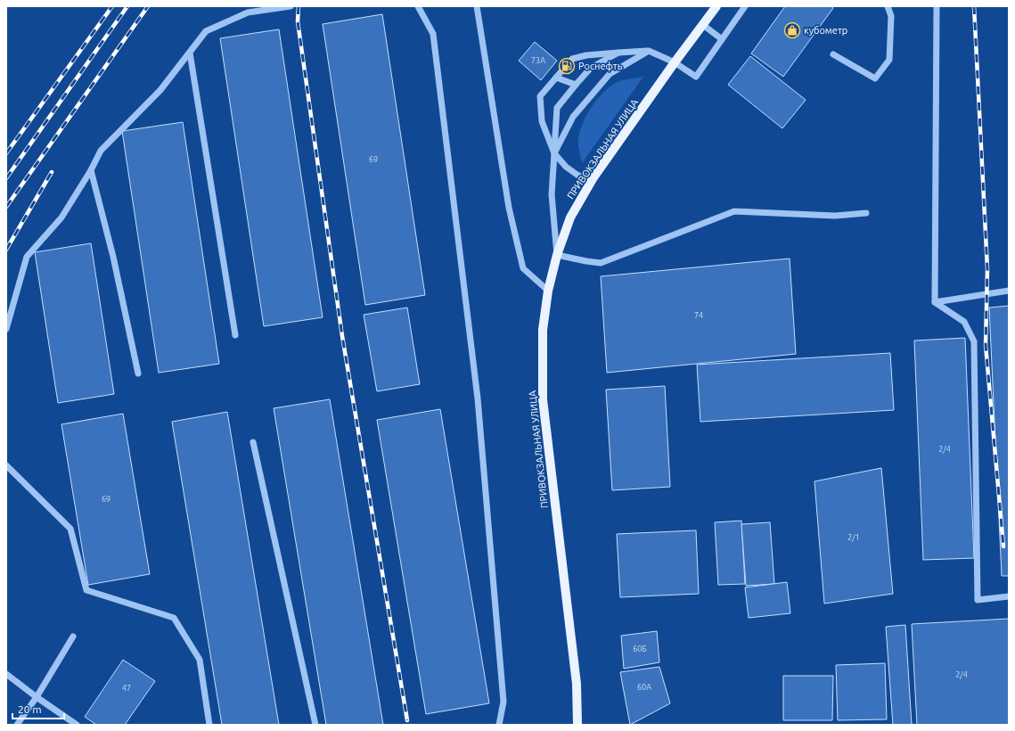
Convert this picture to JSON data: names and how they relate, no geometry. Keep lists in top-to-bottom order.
{
  "streets": {
    "main road": ["ПРИВОКЗАЛЬНАЯ УЛИЦА"]
  },
  "places": {
    "shop": ["кубометр"],
    "fuel station": ["Роснефть"]
  },
  "house_numbers": [
    "73А",
    "69",
    "74",
    "2/4",
    "69",
    "2/1",
    "60Б",
    "2/4",
    "60А",
    "47"
  ],
  "scale_bar": "20 m"
}
